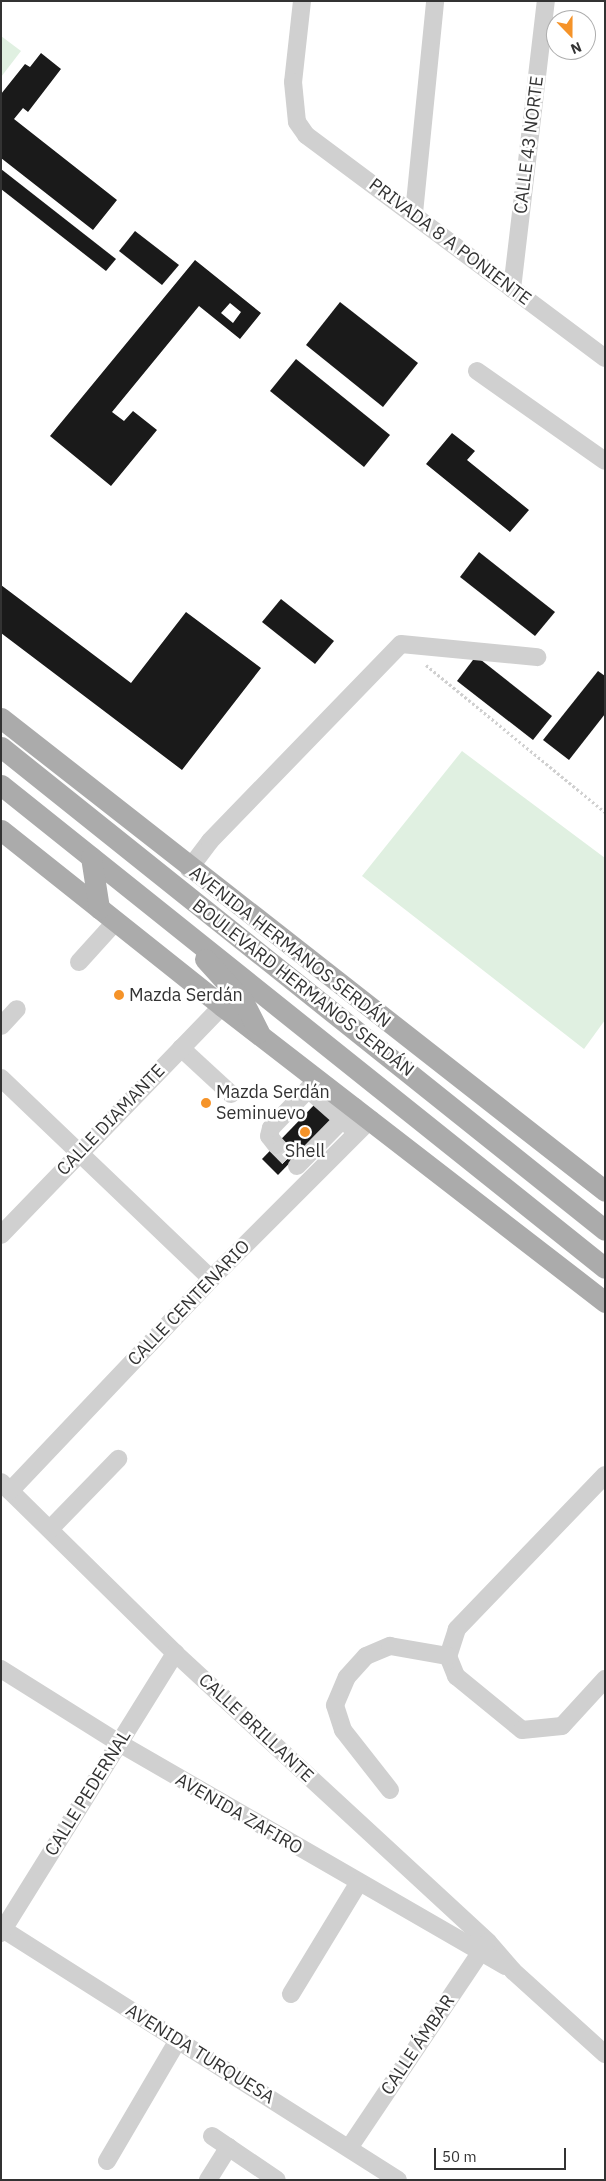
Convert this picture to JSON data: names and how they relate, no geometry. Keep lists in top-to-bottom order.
{
  "streets": {
    "main road": ["AVENIDA HERMANOS SERDÁN", "BOULEVARD HERMANOS SERDÁN"],
    "street": [
      "CALLE 43 NORTE",
      "PRIVADA 8 A PONIENTE",
      "CALLE DIAMANTE",
      "CALLE CENTENARIO",
      "CALLE BRILLANTE",
      "CALLE PEDERNAL",
      "AVENIDA ZAFIRO",
      "CALLE ÁMBAR",
      "AVENIDA TURQUESA"
    ]
  },
  "crossings": [
    ["CALLE 43 NORTE", "PRIVADA 8 A PONIENTE"],
    ["CALLE CENTENARIO", "CALLE BRILLANTE"],
    ["CALLE BRILLANTE", "CALLE PEDERNAL"],
    ["CALLE BRILLANTE", "AVENIDA ZAFIRO"],
    ["CALLE BRILLANTE", "CALLE ÁMBAR"],
    ["CALLE PEDERNAL", "AVENIDA ZAFIRO"],
    ["CALLE PEDERNAL", "AVENIDA TURQUESA"],
    ["AVENIDA ZAFIRO", "CALLE ÁMBAR"],
    ["CALLE ÁMBAR", "AVENIDA TURQUESA"]
  ],
  "places": ["Mazda Serdán", "Mazda Serdán Seminuevo", "Shell"],
  "scale_bar": "50 m",
  "north": "bottom"
}
